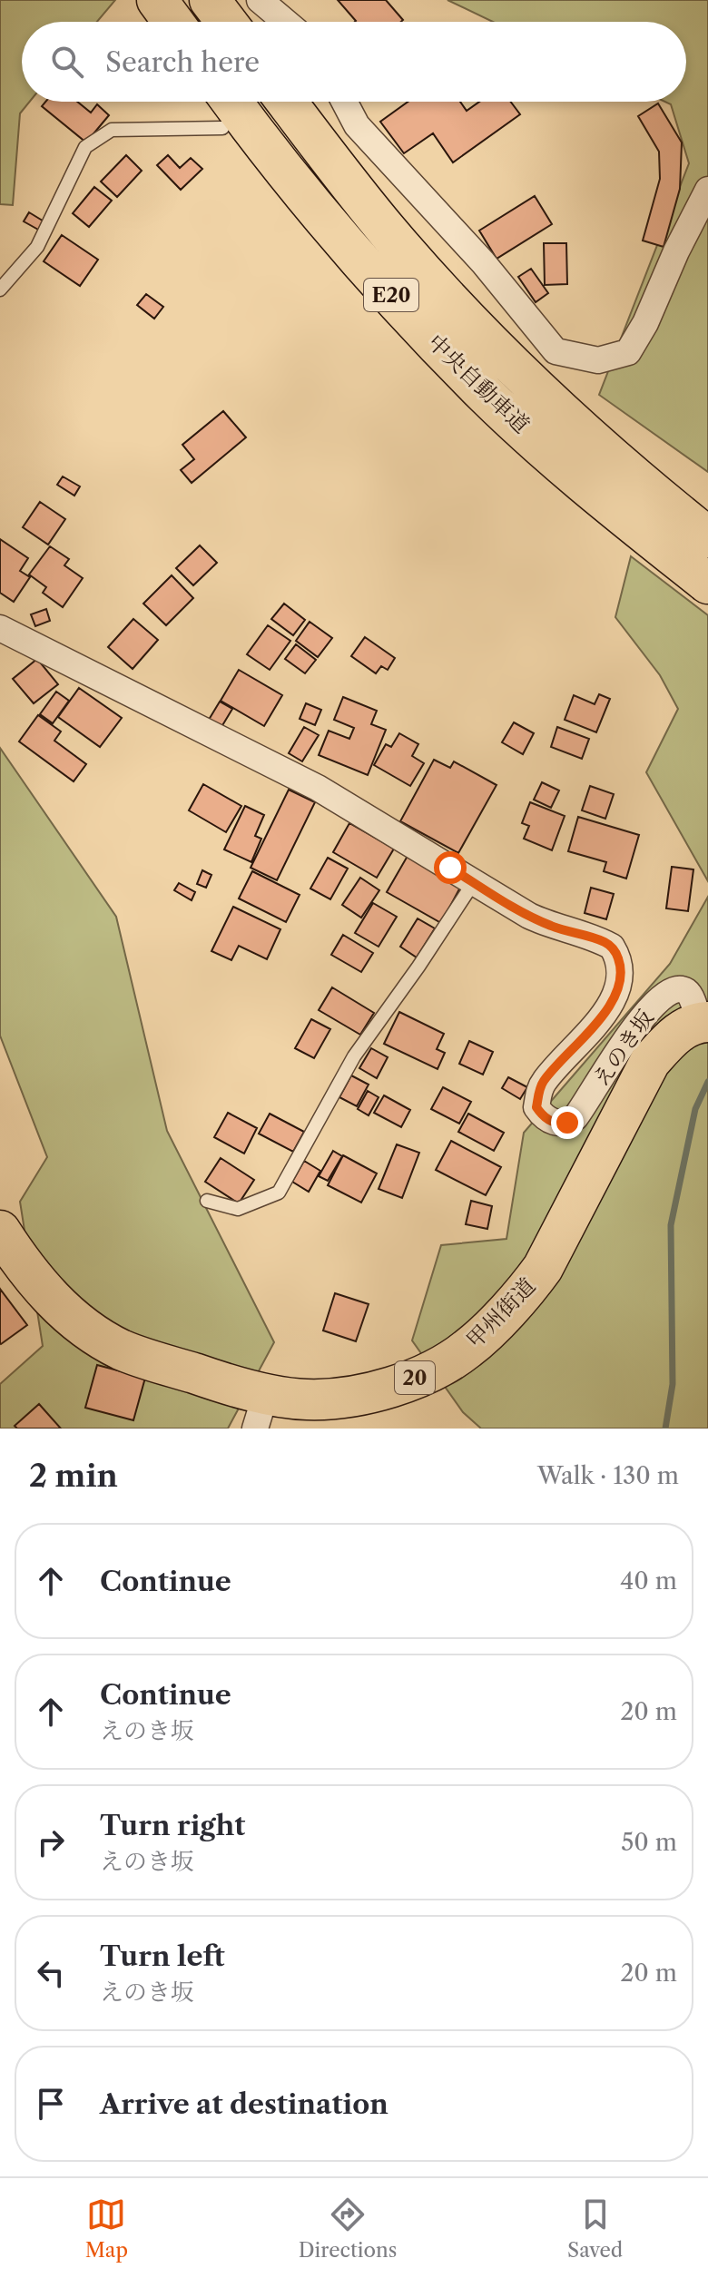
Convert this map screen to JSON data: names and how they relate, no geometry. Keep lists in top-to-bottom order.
{
  "streets": {
    "highway": [
      "E20",
      "中央自動車道",
      "甲州街道",
      "20"
    ],
    "street": ["えのき坂"]
  },
  "crossings": [
    ["えのき坂", "甲州街道"]
  ],
  "page": {
    "search": "Search here",
    "heading": ["2 min", "Walk · 130 m"],
    "list": [
      ["Continue", "40 m"],
      ["Continue", "えのき坂", "20 m"],
      ["Turn right", "えのき坂", "50 m"],
      ["Turn left", "えのき坂", "20 m"],
      "Arrive at destination"
    ],
    "nav": ["Map", "Directions", "Saved"]
  }
}
